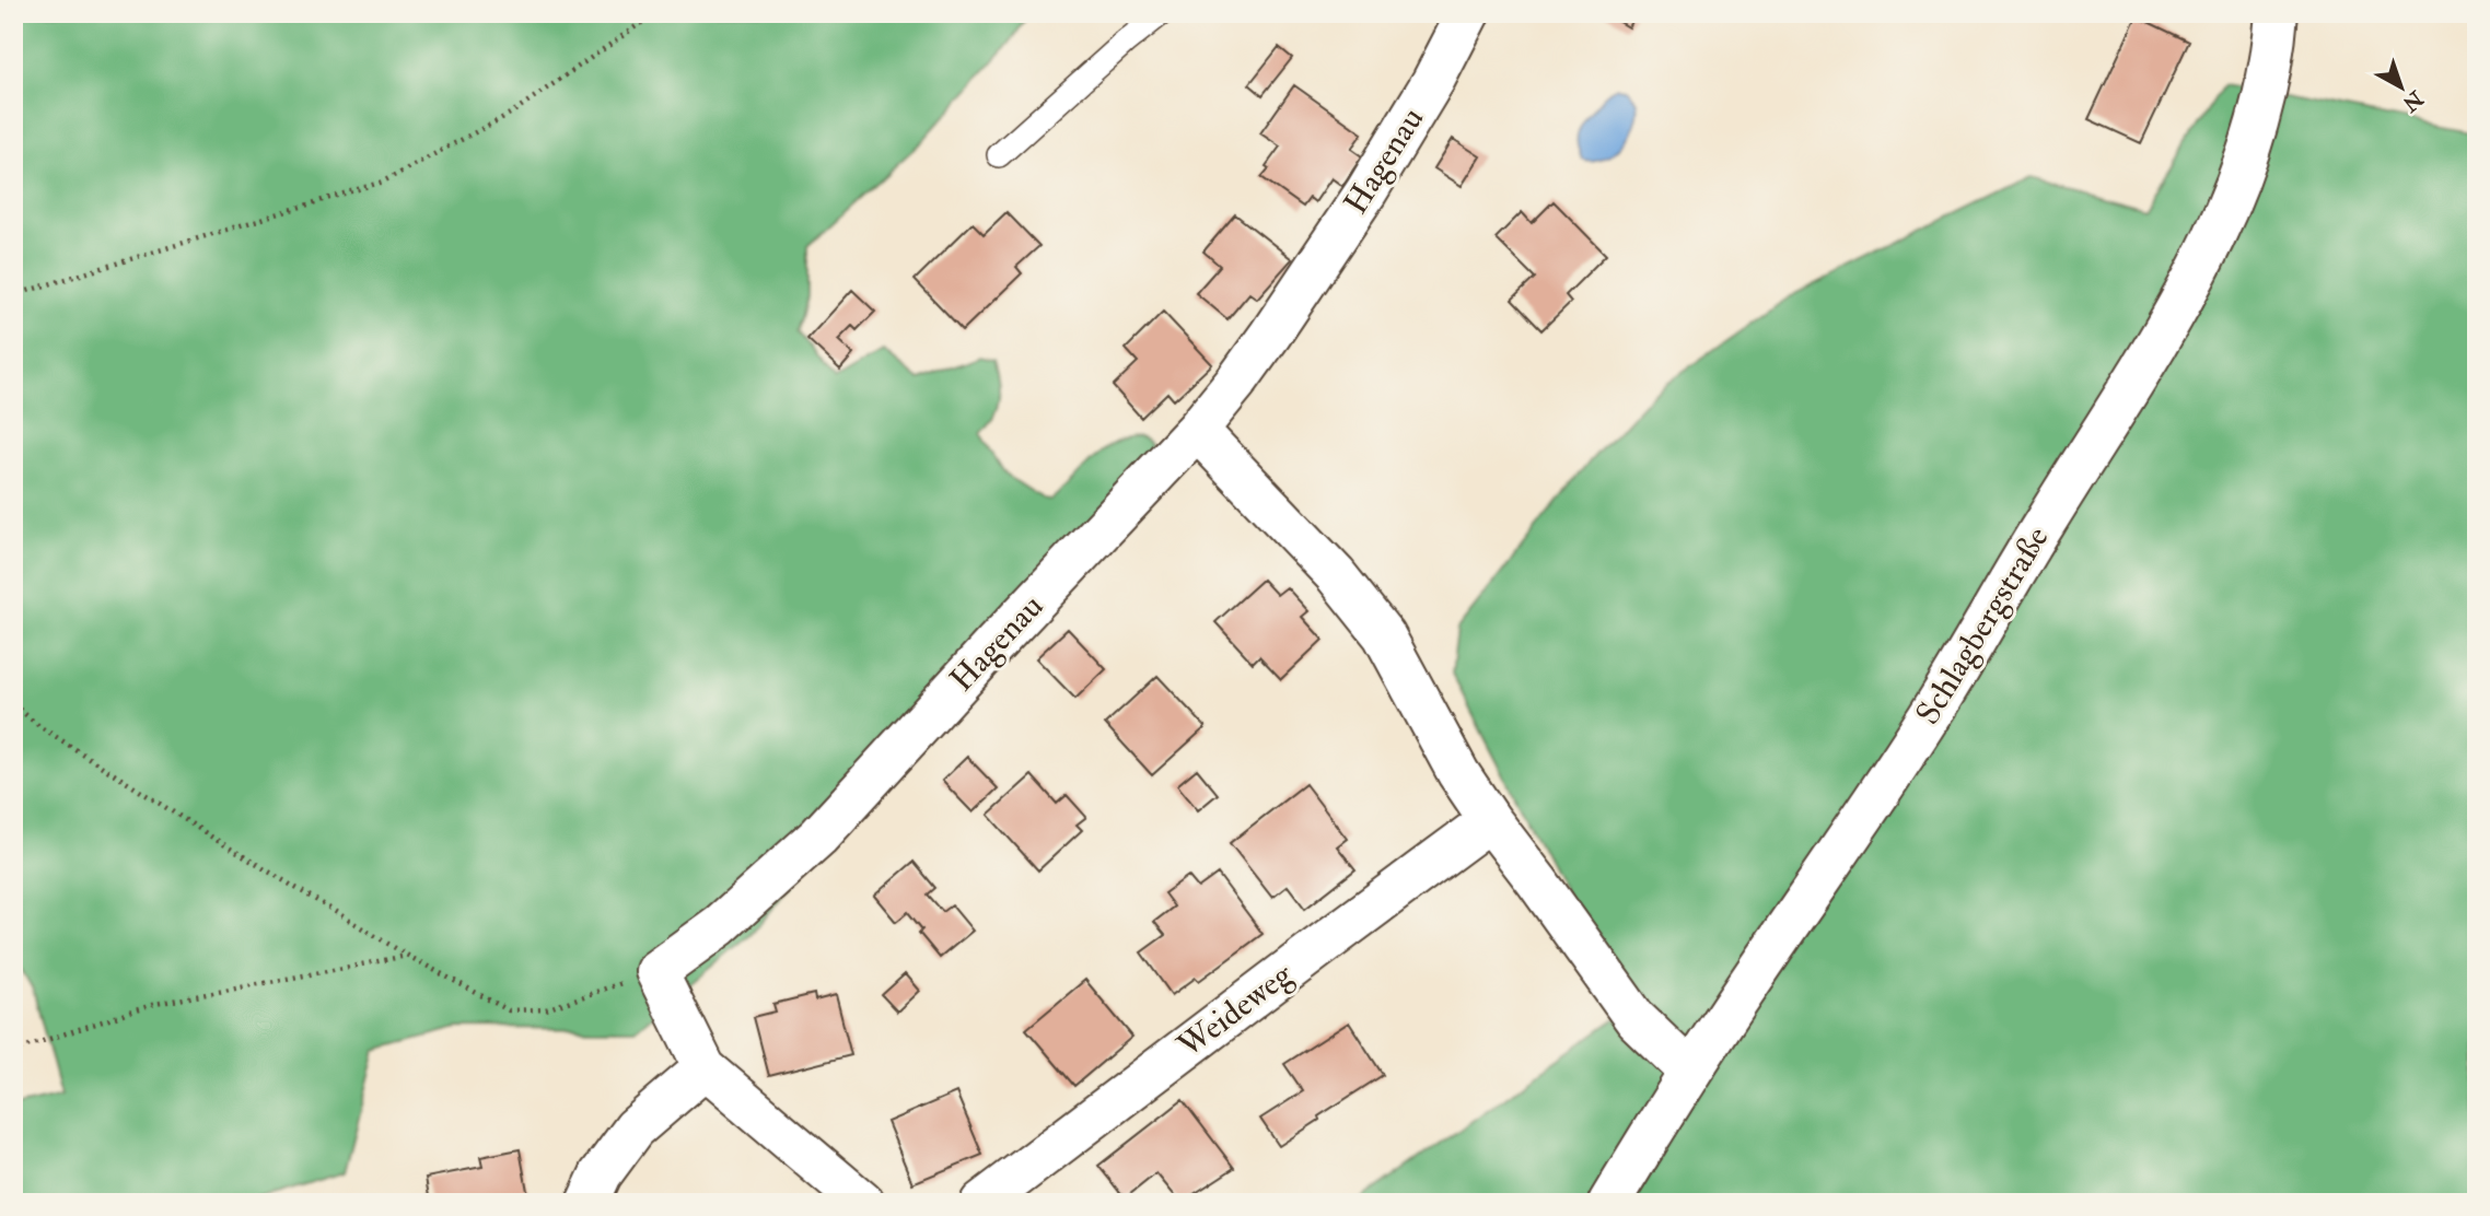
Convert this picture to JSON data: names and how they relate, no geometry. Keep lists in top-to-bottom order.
{
  "streets": {
    "street": ["Hagenau", "Schlagbergstraße", "Weideweg"]
  },
  "north": "bottom right"
}
